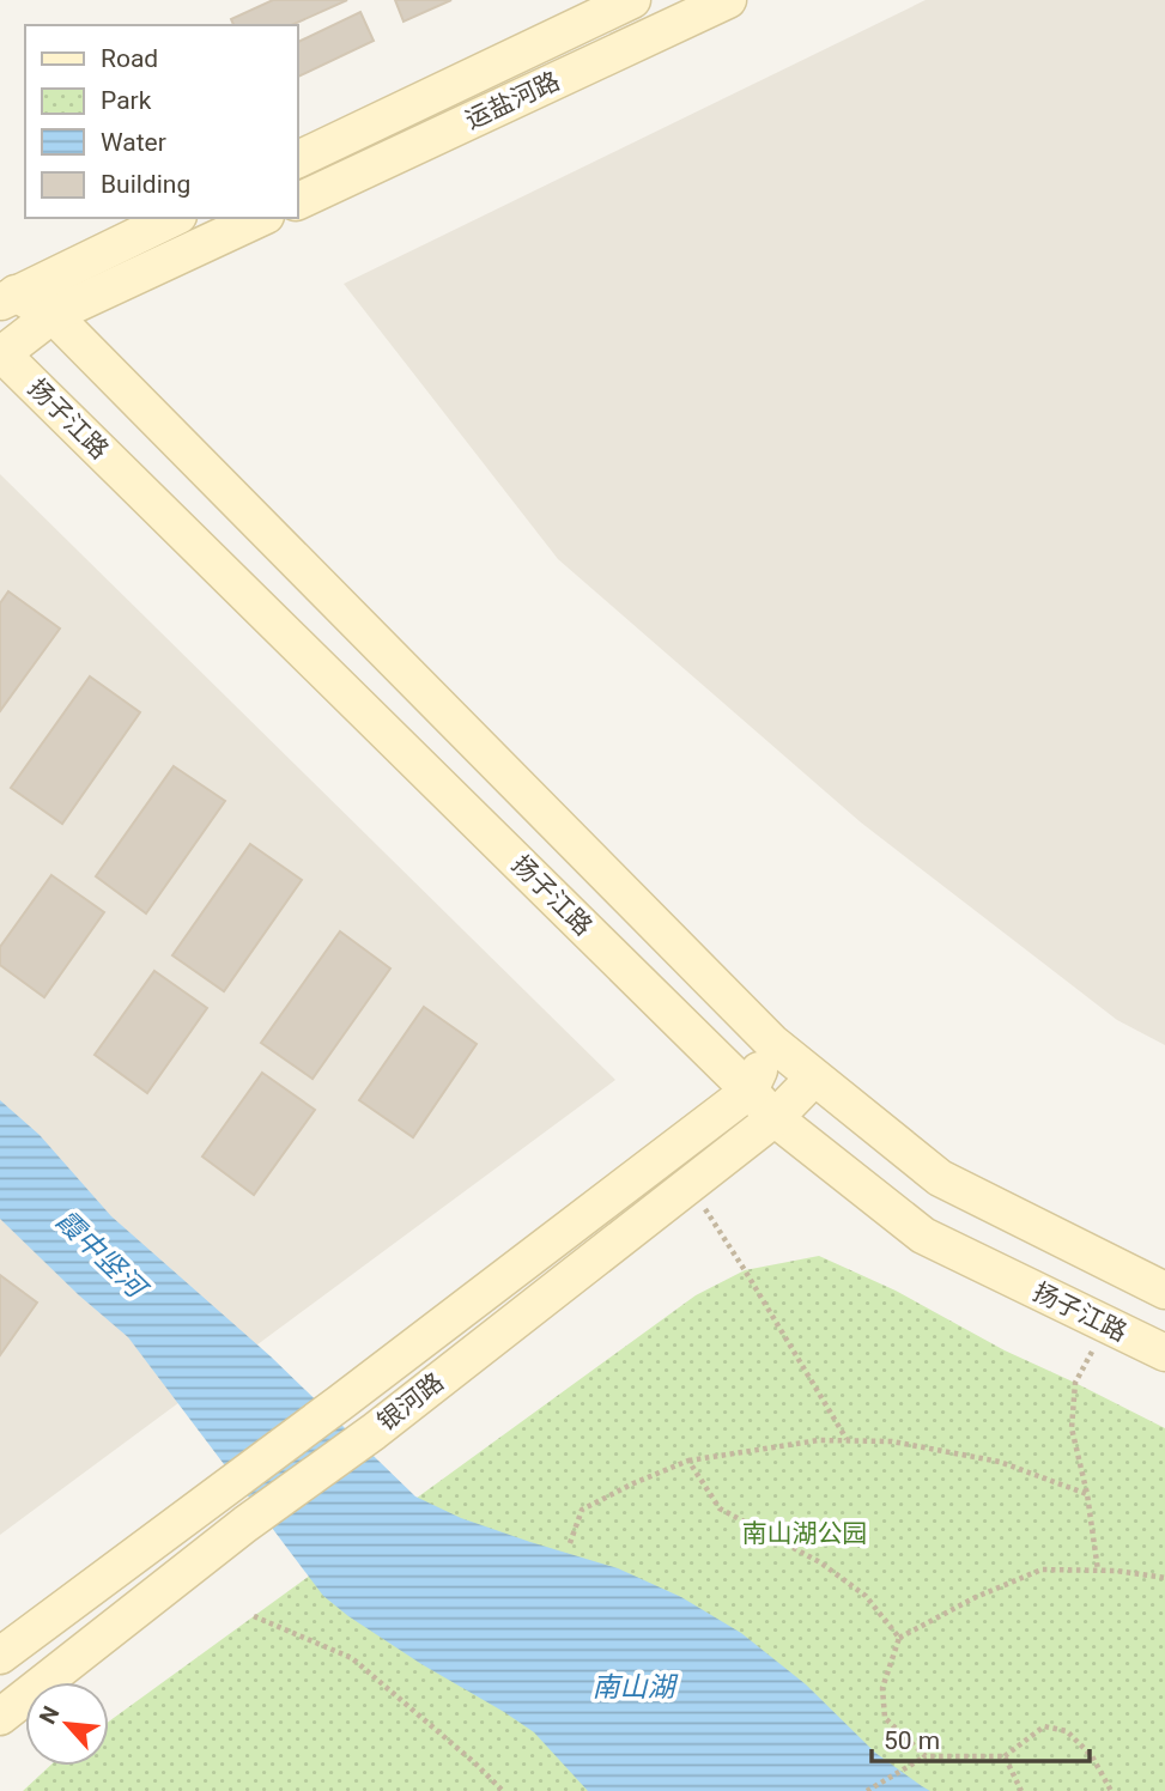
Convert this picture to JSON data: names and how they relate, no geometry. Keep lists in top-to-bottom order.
{
  "streets": {
    "main road": ["运盐河路", "扬子江路", "银河路"]
  },
  "crossings": [
    ["扬子江路", "银河路"]
  ],
  "water": ["霞中竖河", "南山湖"],
  "parks": ["南山湖公园"],
  "legend": [
    "Road",
    "Park",
    "Water",
    "Building"
  ],
  "scale_bar": "50 m",
  "north": "top left"
}
